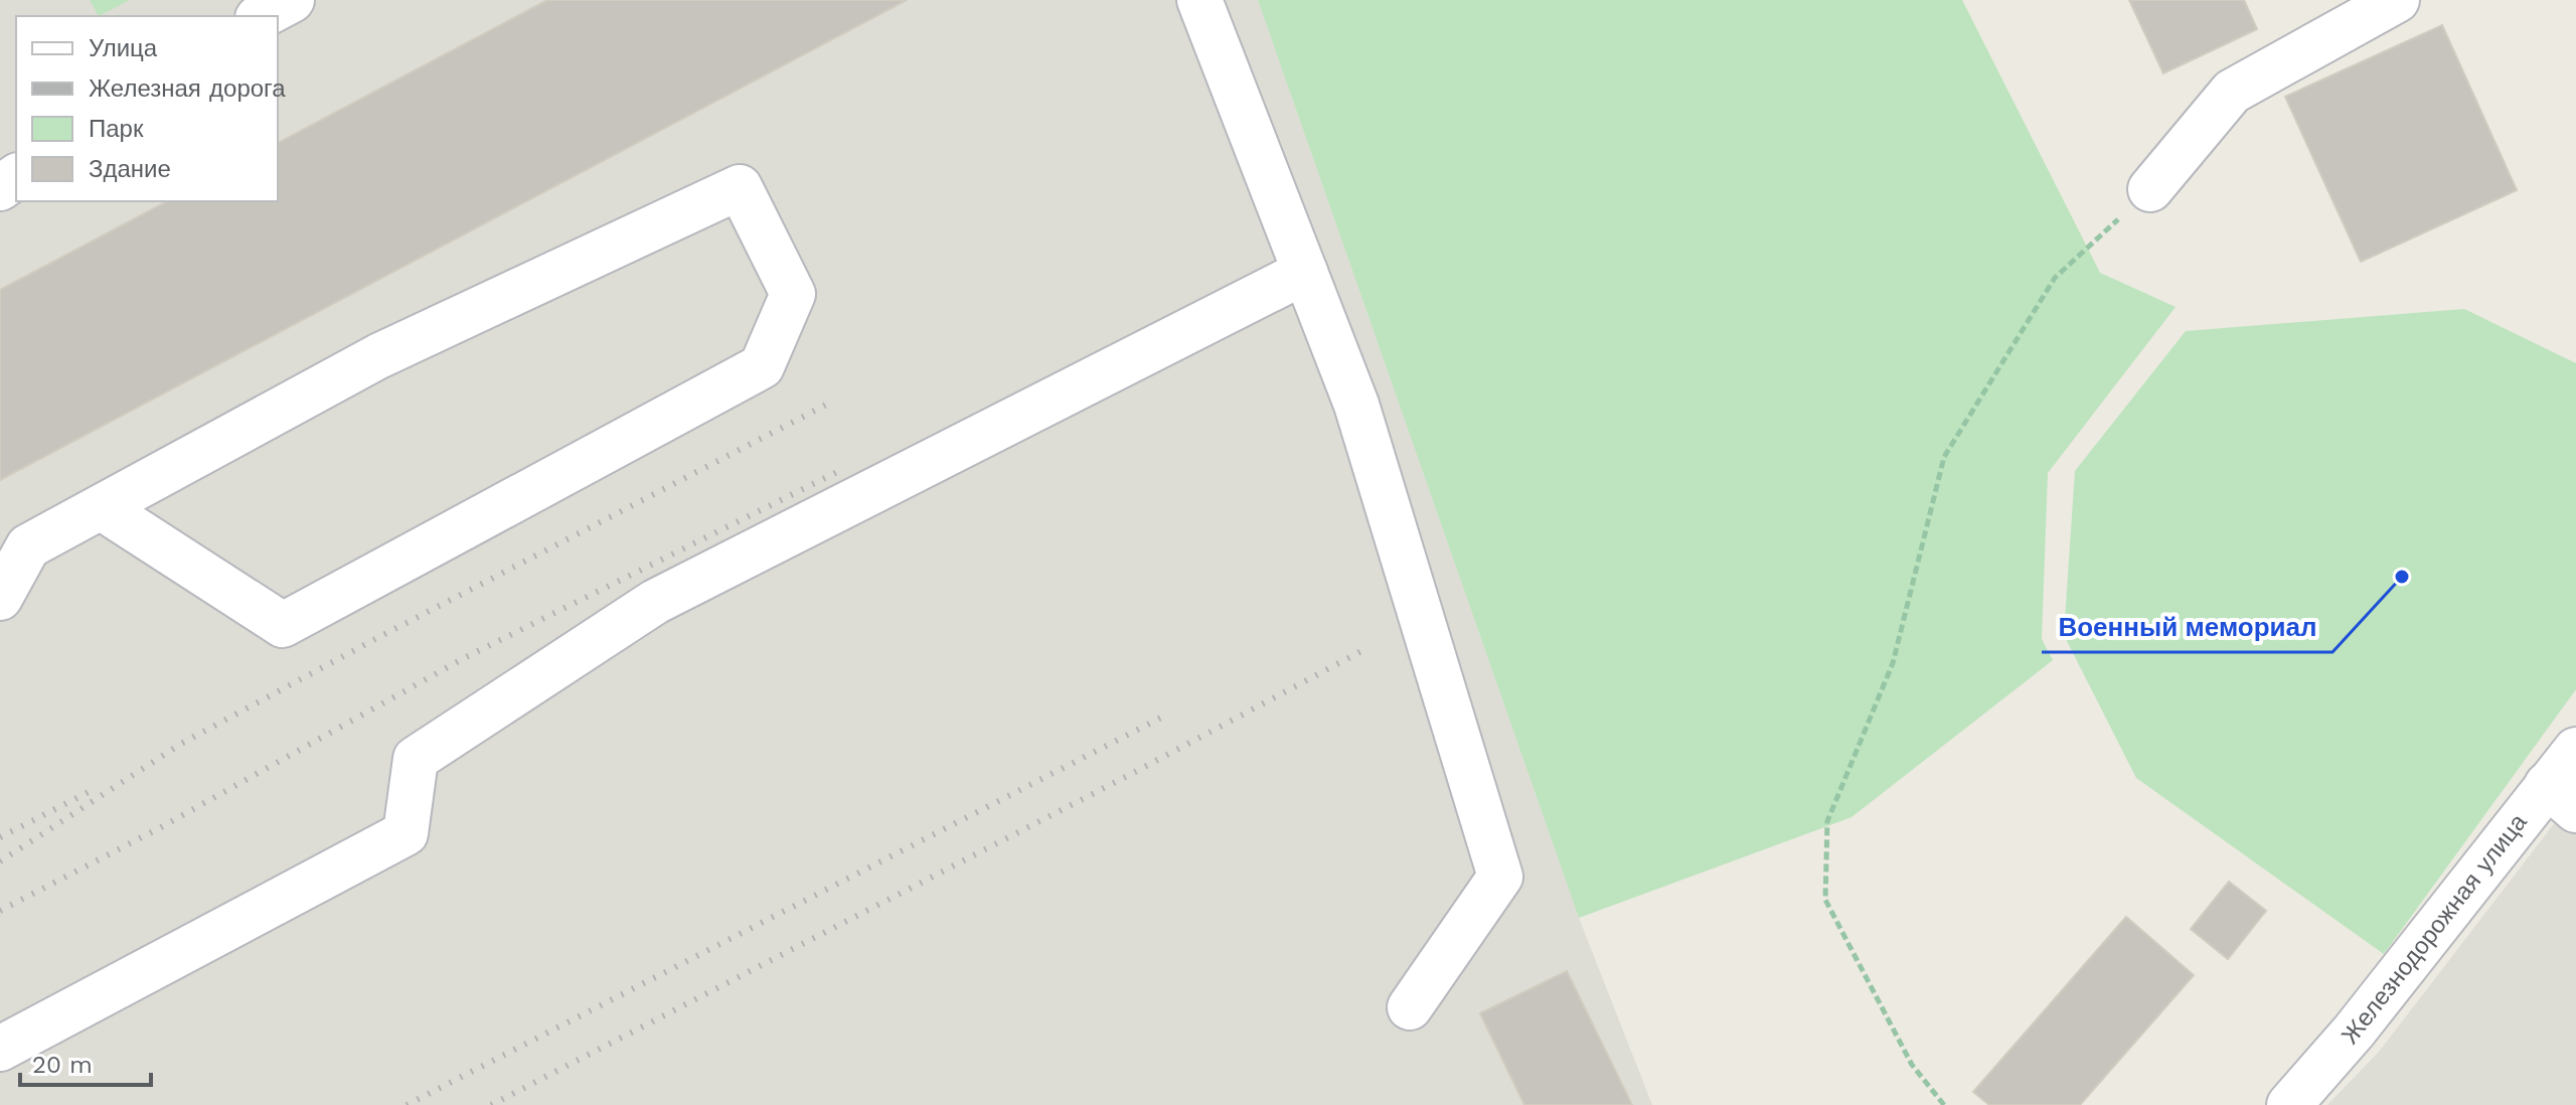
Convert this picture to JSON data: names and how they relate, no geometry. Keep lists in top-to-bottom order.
{
  "streets": {
    "street": ["Железнодорожная улица"]
  },
  "places": ["Военный мемориал"],
  "legend": [
    "Улица",
    "Железная дорога",
    "Парк",
    "Здание"
  ],
  "scale_bar": "20 m"
}
